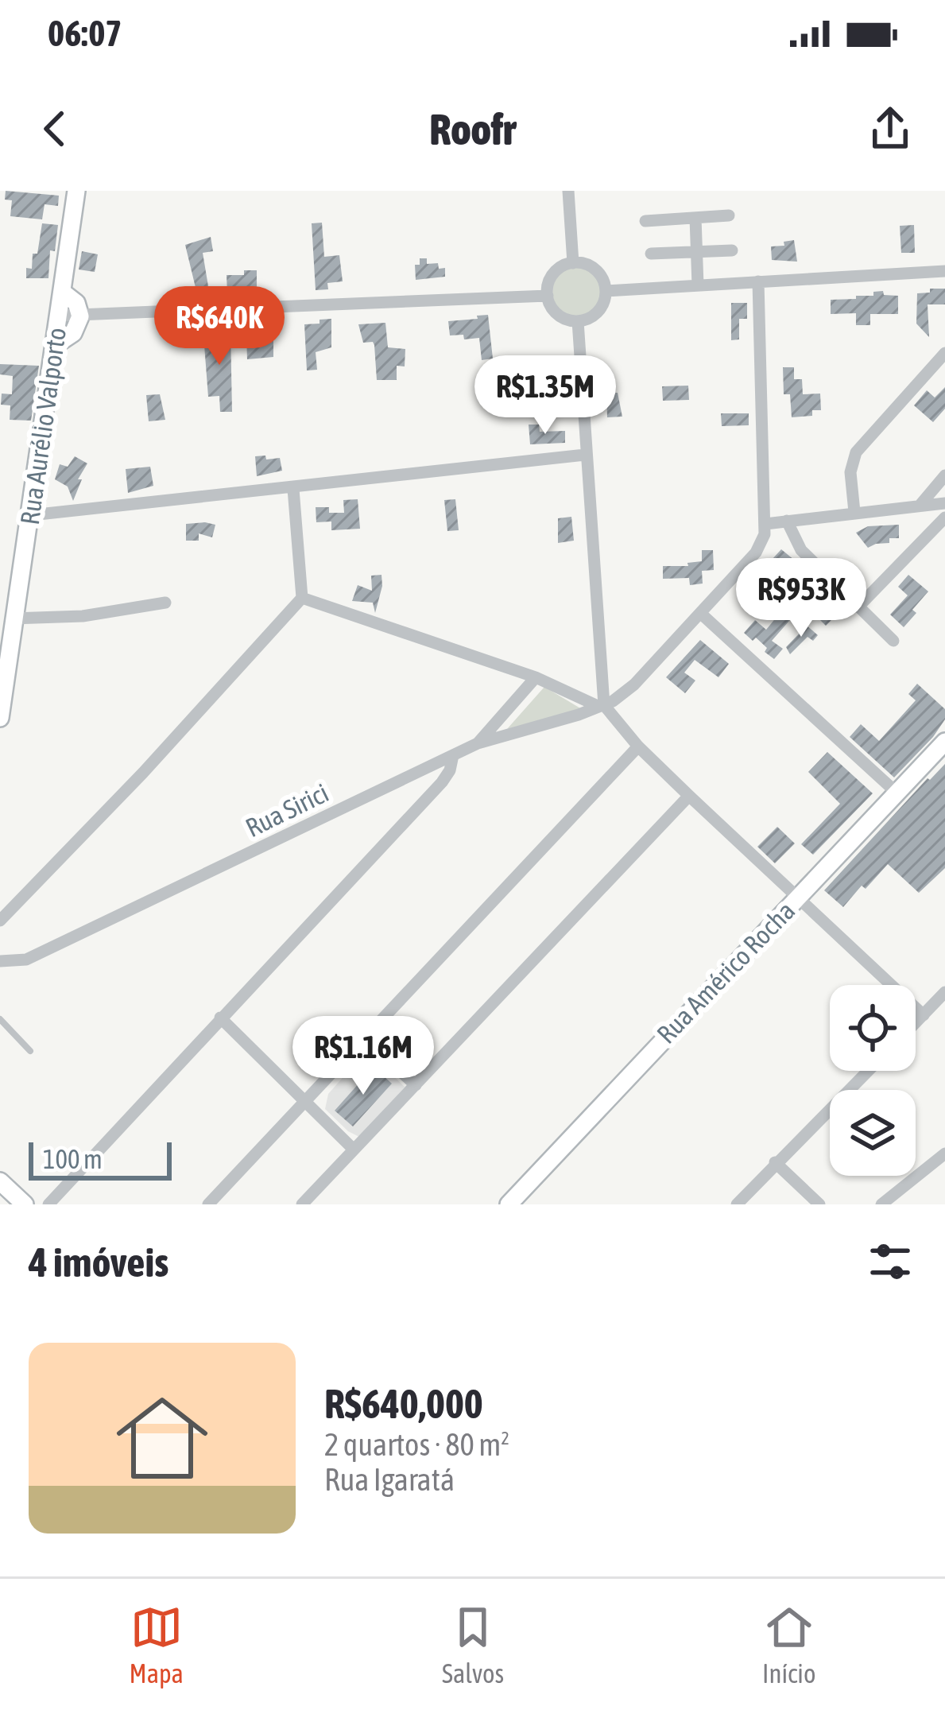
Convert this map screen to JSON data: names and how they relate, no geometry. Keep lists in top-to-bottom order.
{
  "streets": {
    "main road": ["Rua Aurélio Valporto", "Rua Américo Rocha"],
    "street": ["Rua Sirici"]
  },
  "scale_bar": "100 m",
  "page": {
    "status": "06:07",
    "header": "Roofr",
    "price": [
      "R$640K",
      "R$1.35M",
      "R$953K",
      "R$1.16M"
    ],
    "scale": "100 m",
    "heading": "4 imóveis",
    "list": [
      {
        "name": "R$640,000",
        "note": "2 quartos · 80 m² · Rua Igaratá"
      }
    ],
    "tabs": ["Mapa", "Salvos", "Início"]
  }
}
